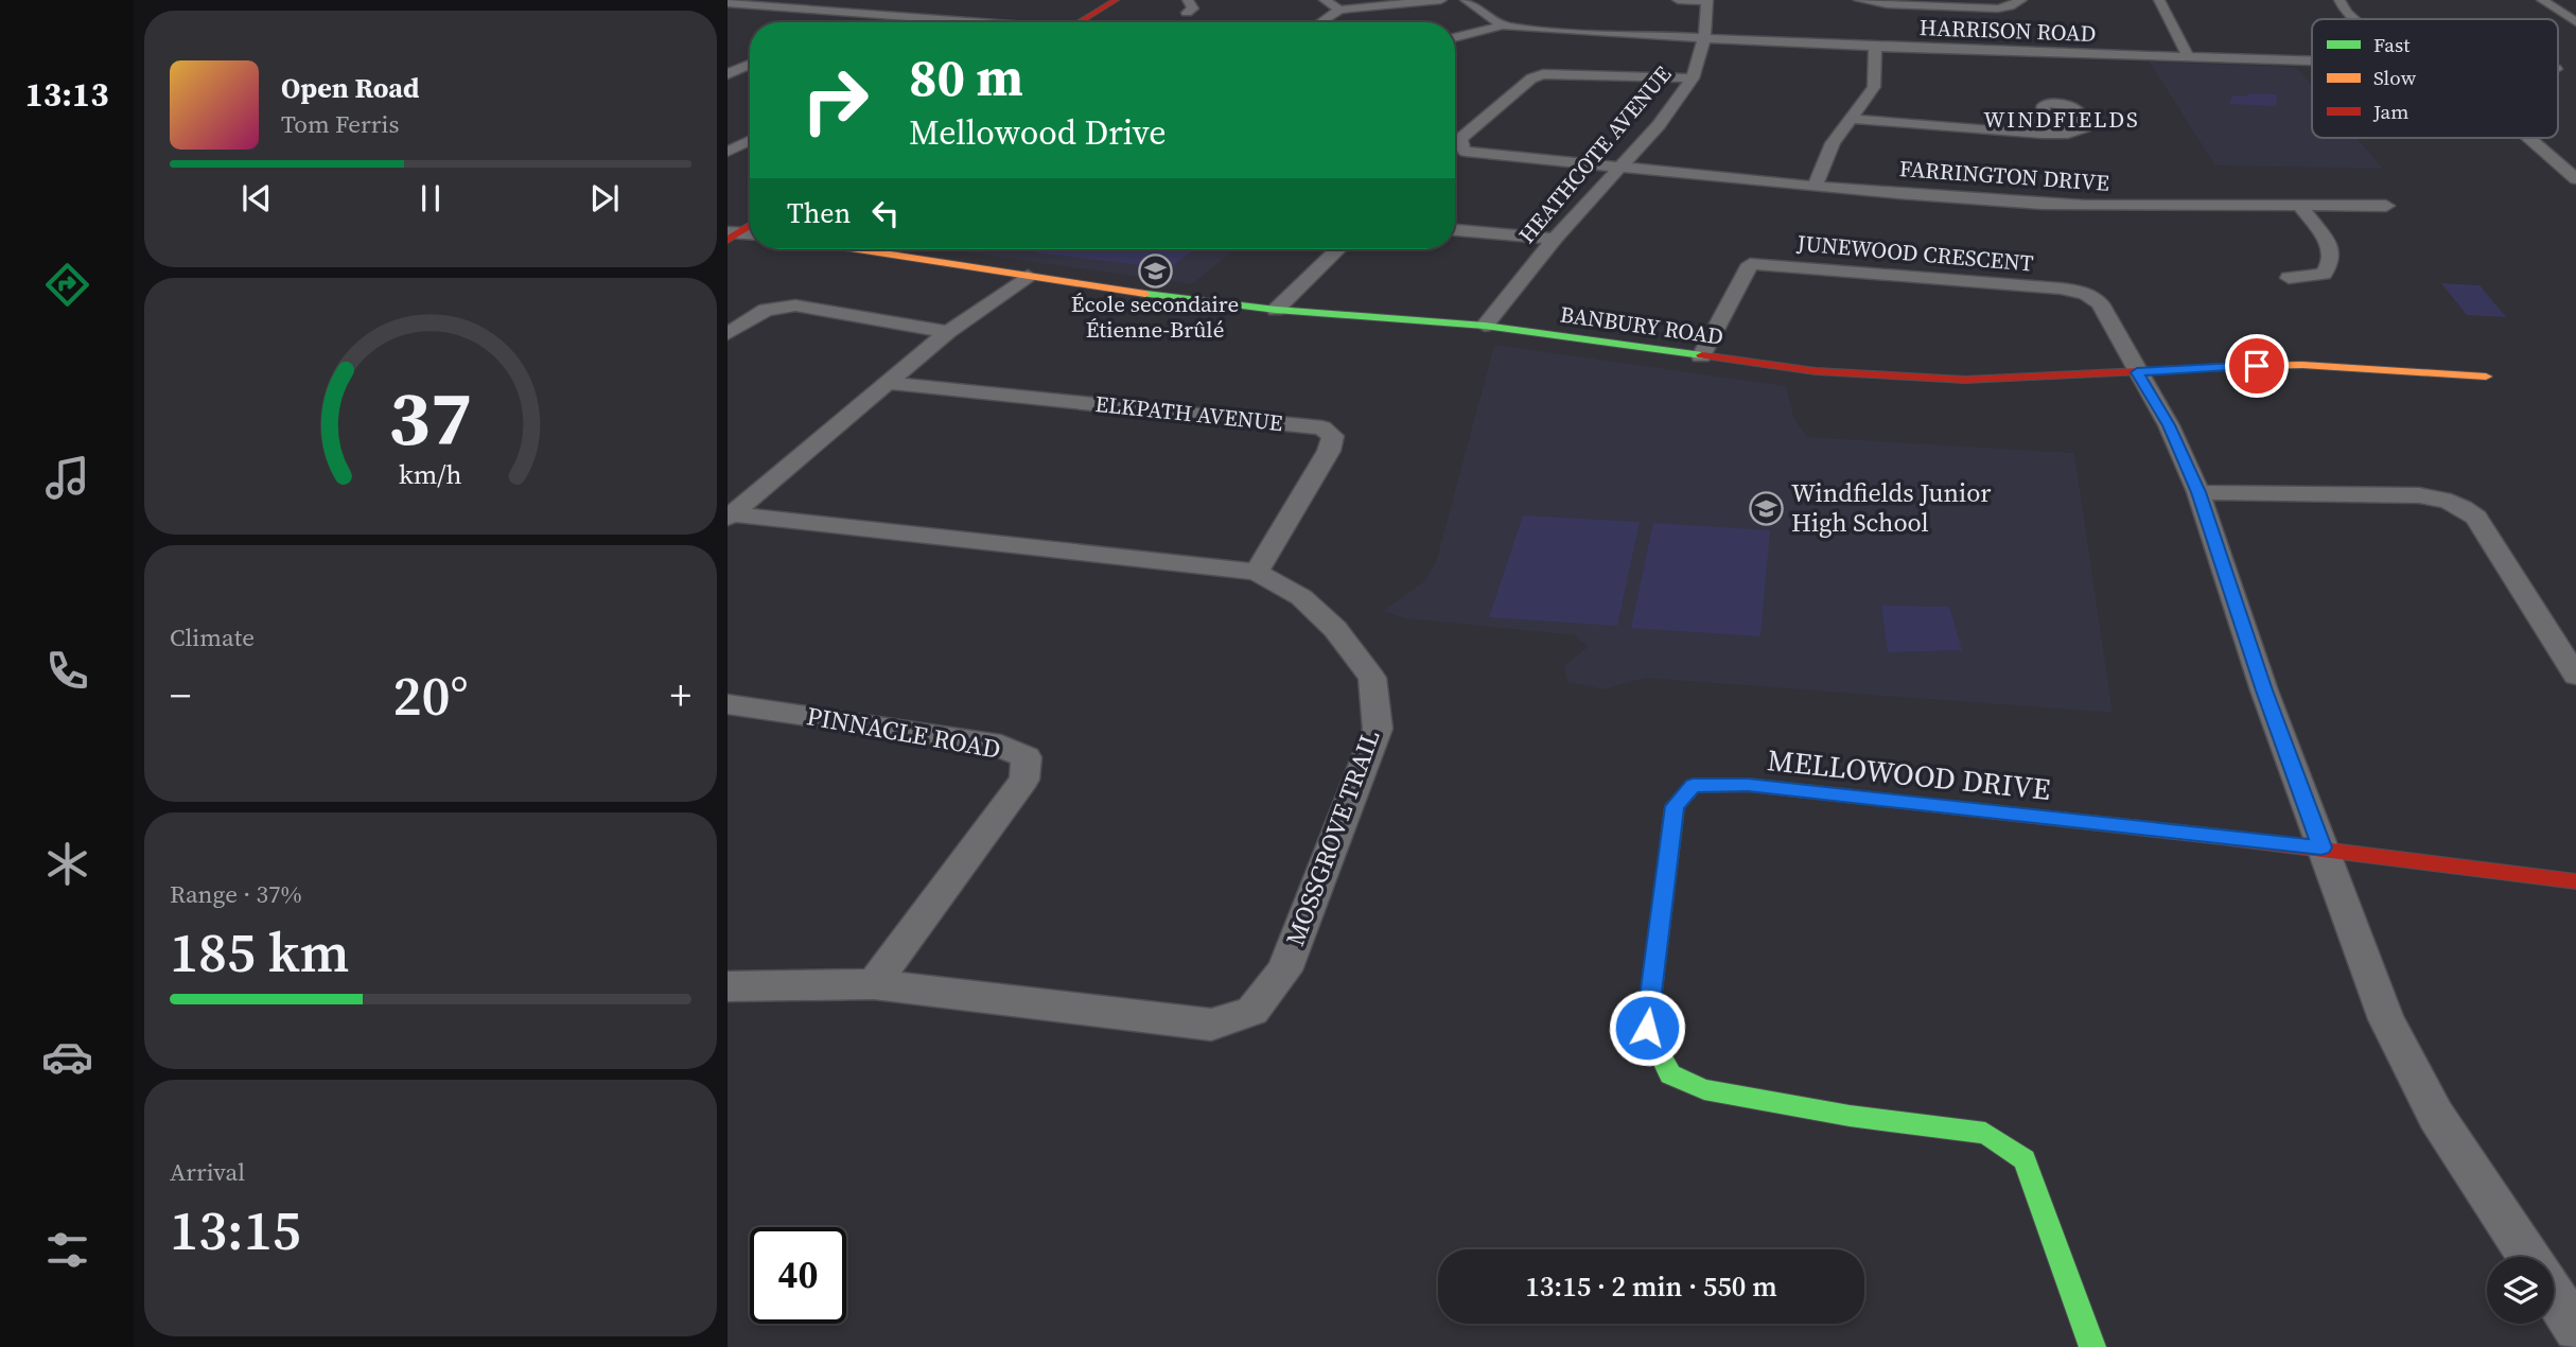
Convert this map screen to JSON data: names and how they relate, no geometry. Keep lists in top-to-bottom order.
{
  "streets": {
    "street": [
      "HARRISON ROAD",
      "HEATHCOTE AVENUE",
      "FARRINGTON DRIVE",
      "JUNEWOOD CRESCENT",
      "BANBURY ROAD",
      "ELKPATH AVENUE",
      "PINNACLE ROAD",
      "MELLOWOOD DRIVE",
      "MOSSGROVE TRAIL"
    ]
  },
  "crossings": [
    ["HARRISON ROAD", "HEATHCOTE AVENUE"],
    ["HEATHCOTE AVENUE", "FARRINGTON DRIVE"],
    ["HEATHCOTE AVENUE", "BANBURY ROAD"],
    ["JUNEWOOD CRESCENT", "BANBURY ROAD"],
    ["ELKPATH AVENUE", "MOSSGROVE TRAIL"],
    ["PINNACLE ROAD", "MOSSGROVE TRAIL"]
  ],
  "districts": ["WINDFIELDS"],
  "places": {
    "school or university": ["École secondaire Étienne-Brûlé", "Windfields Junior High School"]
  },
  "legend": ["Fast", "Slow", "Jam"],
  "page": {
    "tabs": "13:13",
    "turn": ["80 m", "Mellowood Drive"],
    "song": ["Open Road", "Tom Ferris"],
    "then": "Then",
    "tile": [
      "Climate",
      ["Range · 37%", "185 km"],
      ["Arrival", "13:15"]
    ],
    "heat": ["−", "20°", "+"],
    "limit": "40",
    "trip": "13:15 · 2 min · 550 m",
    "gauge": ["37", "km/h"]
  }
}
